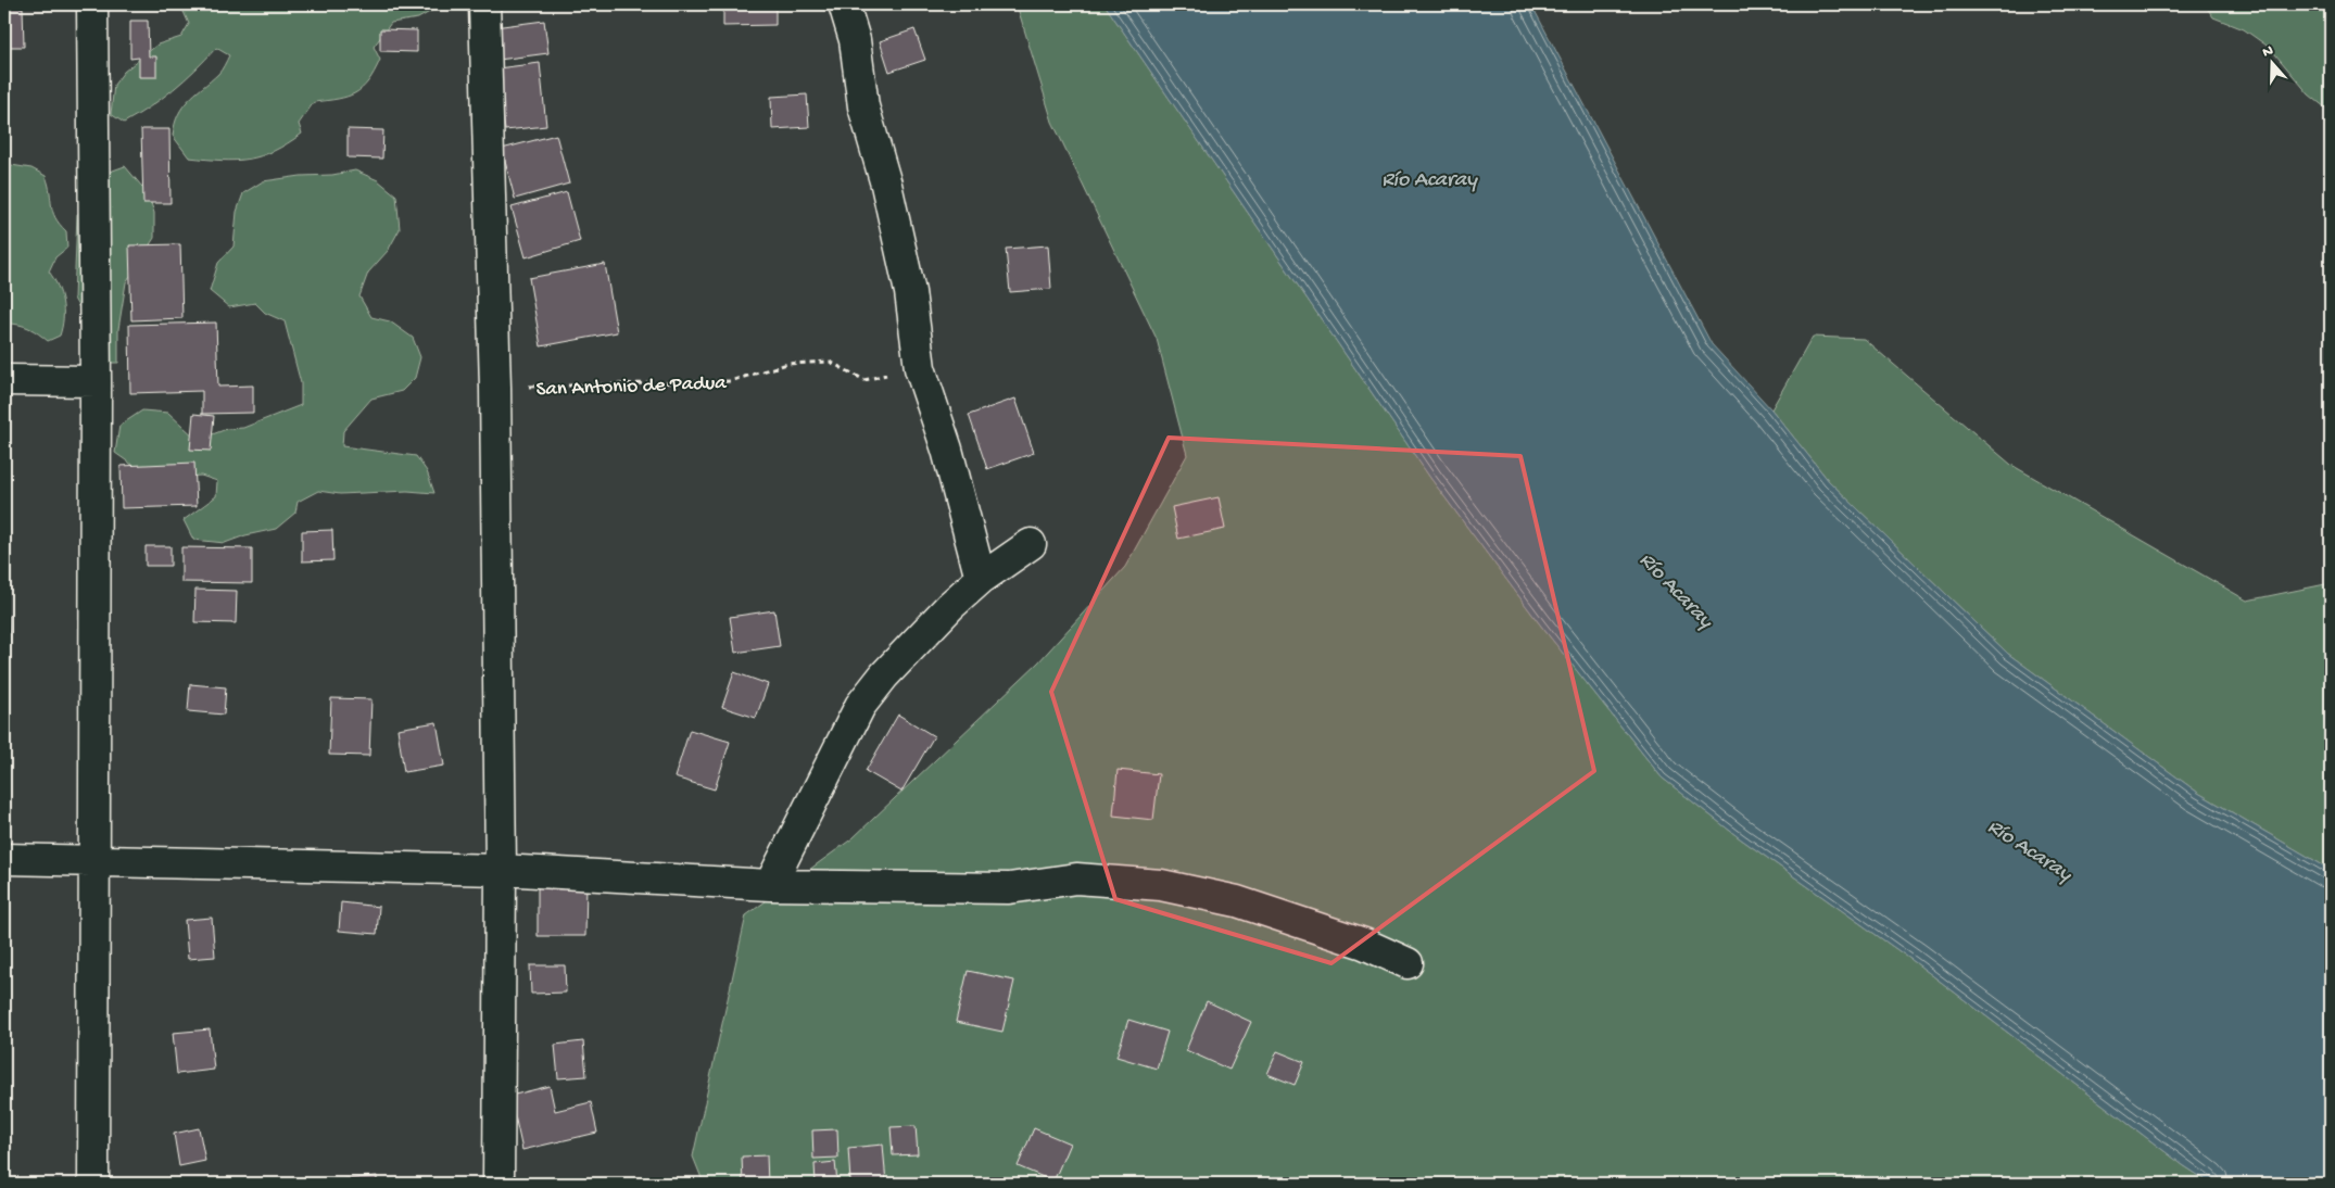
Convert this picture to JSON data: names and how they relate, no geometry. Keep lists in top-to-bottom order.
{
  "streets": {
    "path": ["San Antonio de Padua"]
  },
  "water": ["Río Acaray"],
  "north": "top"
}
